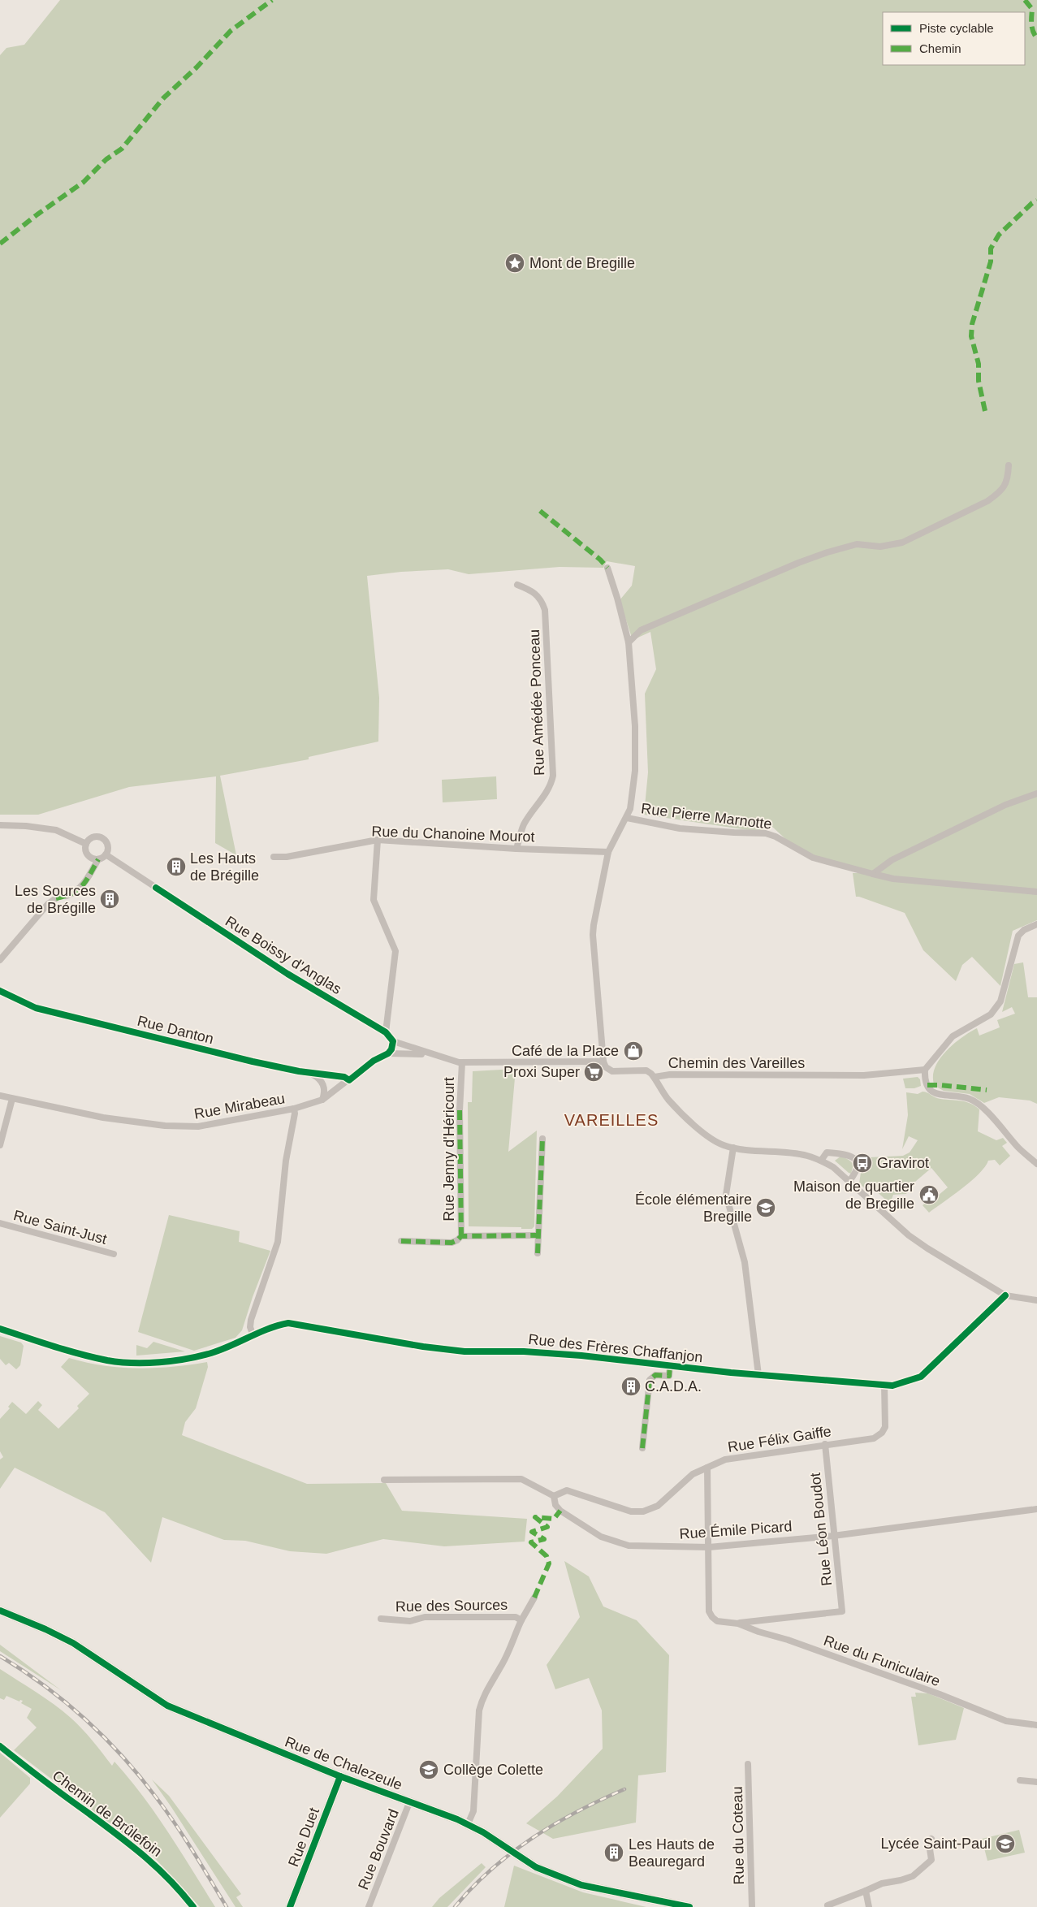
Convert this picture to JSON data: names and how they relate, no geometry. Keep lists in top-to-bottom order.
{
  "streets": {
    "street": [
      "Rue Amédée Ponceau",
      "Rue Pierre Marnotte",
      "Rue du Chanoine Mourot",
      "Rue Boissy d'Anglas",
      "Rue Danton",
      "Chemin des Vareilles",
      "Rue Mirabeau",
      "Rue Jenny d'Héricourt",
      "Rue Saint-Just",
      "Rue des Frères Chaffanjon",
      "Rue Félix Gaiffe",
      "Rue Léon Boudot",
      "Rue Émile Picard",
      "Rue des Sources",
      "Rue du Funiculaire",
      "Rue de Chalezeule",
      "Chemin de Brûlefoin",
      "Rue du Coteau",
      "Rue Duet",
      "Rue Bouvard"
    ]
  },
  "crossings": [
    ["Rue Amédée Ponceau", "Rue du Chanoine Mourot"],
    ["Rue Boissy d'Anglas", "Rue Mirabeau"],
    ["Rue Danton", "Rue Mirabeau"],
    ["Rue des Frères Chaffanjon", "Rue Félix Gaiffe"],
    ["Rue Félix Gaiffe", "Rue Léon Boudot"],
    ["Rue Félix Gaiffe", "Rue Émile Picard"],
    ["Rue Léon Boudot", "Rue Émile Picard"],
    ["Rue Léon Boudot", "Rue du Funiculaire"],
    ["Rue Émile Picard", "Rue du Funiculaire"],
    ["Rue des Sources", "Rue de Chalezeule"],
    ["Rue de Chalezeule", "Rue Duet"],
    ["Rue de Chalezeule", "Rue Bouvard"]
  ],
  "districts": ["VAREILLES"],
  "places": {
    "place": ["Mont de Bregille"],
    "building": [
      "Les Hauts de Brégille",
      "Les Sources de Brégille",
      "C.A.D.A.",
      "Les Hauts de Beauregard"
    ],
    "shop": ["Café de la Place"],
    "supermarket": ["Proxi Super"],
    "bus stop": ["Gravirot"],
    "public building": ["Maison de quartier de Bregille"],
    "school or university": ["École élémentaire Bregille", "Collège Colette", "Lycée Saint-Paul"]
  },
  "legend": ["Piste cyclable", "Chemin"]
}
